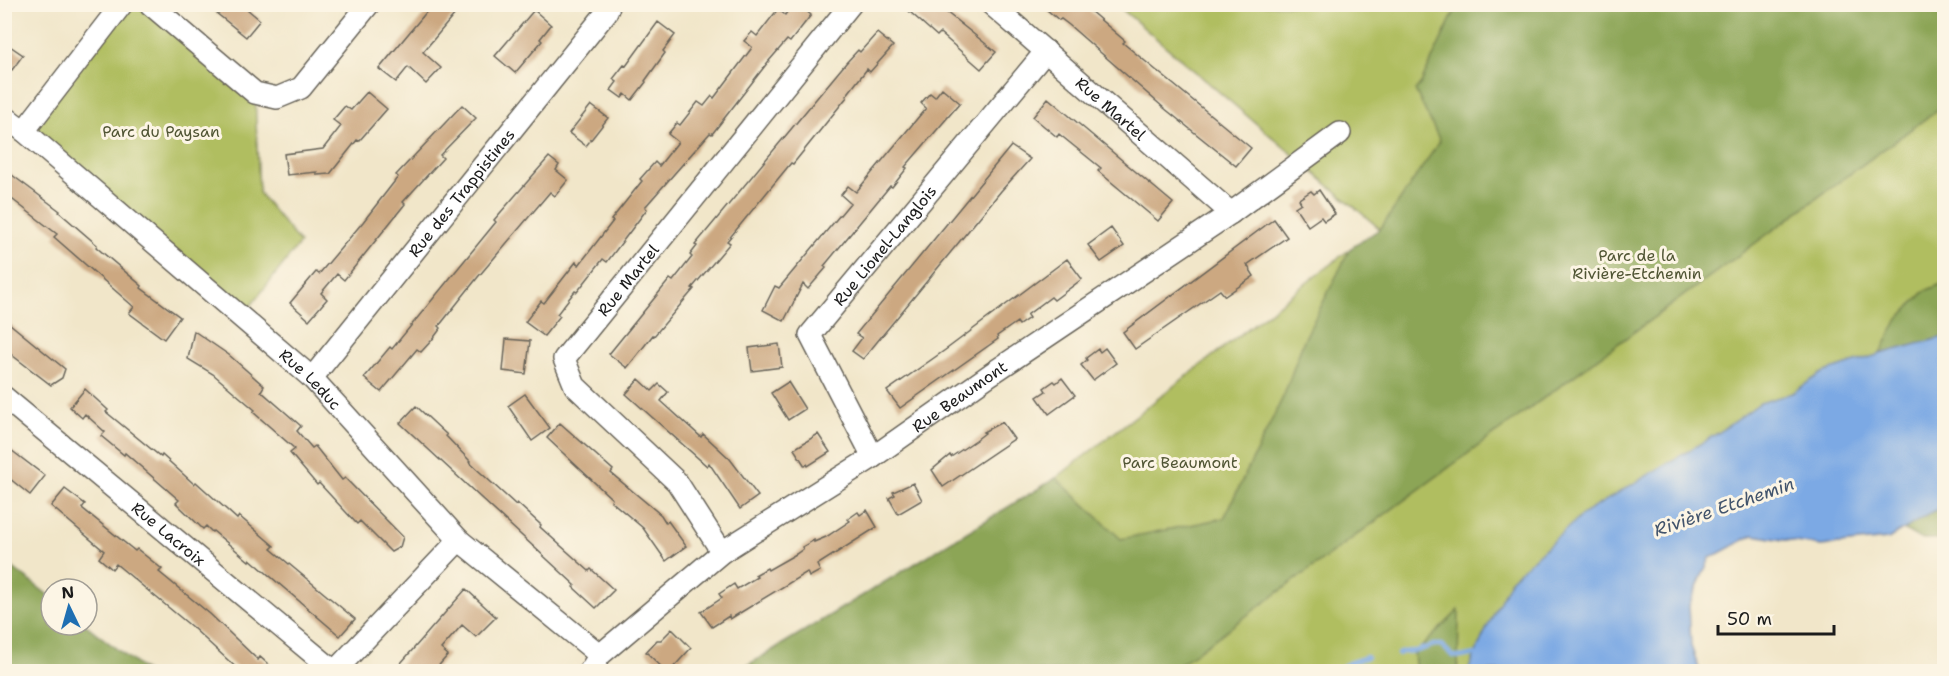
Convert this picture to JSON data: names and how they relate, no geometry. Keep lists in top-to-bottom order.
{
  "streets": {
    "street": [
      "Rue Martel",
      "Rue des Trappistines",
      "Rue Lionel-Langlois",
      "Rue Leduc",
      "Rue Beaumont",
      "Rue Lacroix"
    ]
  },
  "crossings": [
    ["Rue Martel", "Rue Lionel-Langlois"],
    ["Rue Martel", "Rue Beaumont"],
    ["Rue des Trappistines", "Rue Leduc"],
    ["Rue Lionel-Langlois", "Rue Beaumont"],
    ["Rue Leduc", "Rue Beaumont"]
  ],
  "water": ["Rivière Etchemin"],
  "parks": ["Parc du Paysan", "Parc de la Rivière-Etchemin", "Parc Beaumont"],
  "scale_bar": "50 m",
  "north": "top"
}
